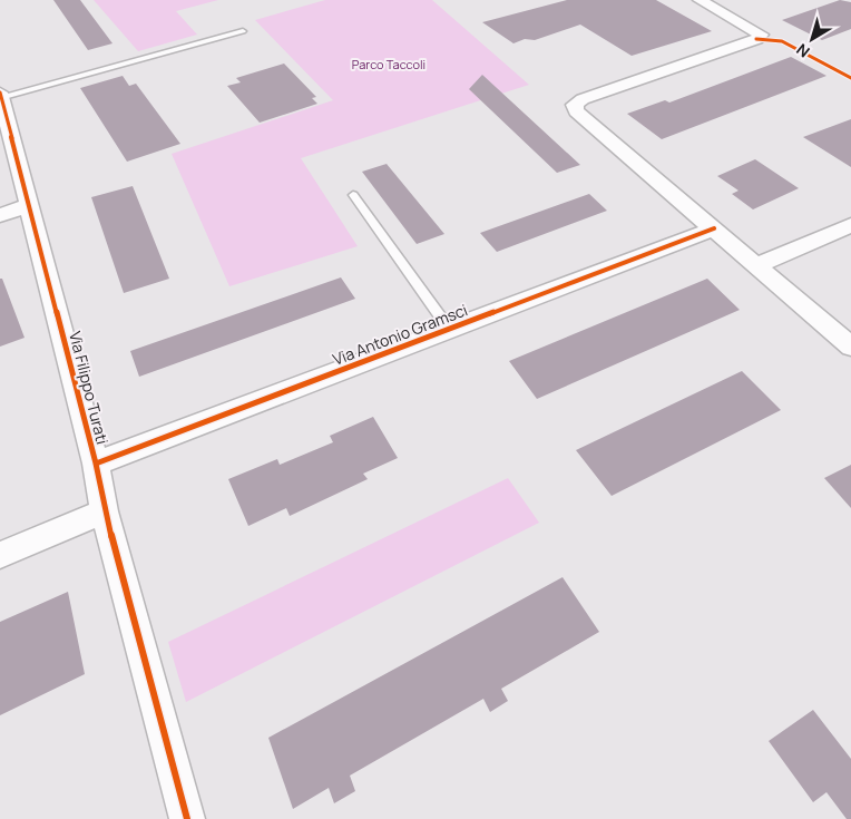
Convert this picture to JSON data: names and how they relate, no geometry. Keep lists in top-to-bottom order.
{
  "streets": {
    "street": ["Via Antonio Gramsci", "Via Filippo Turati"]
  },
  "crossings": [
    ["Via Antonio Gramsci", "Via Filippo Turati"]
  ],
  "parks": ["Parco Taccoli"],
  "north": "bottom left"
}
